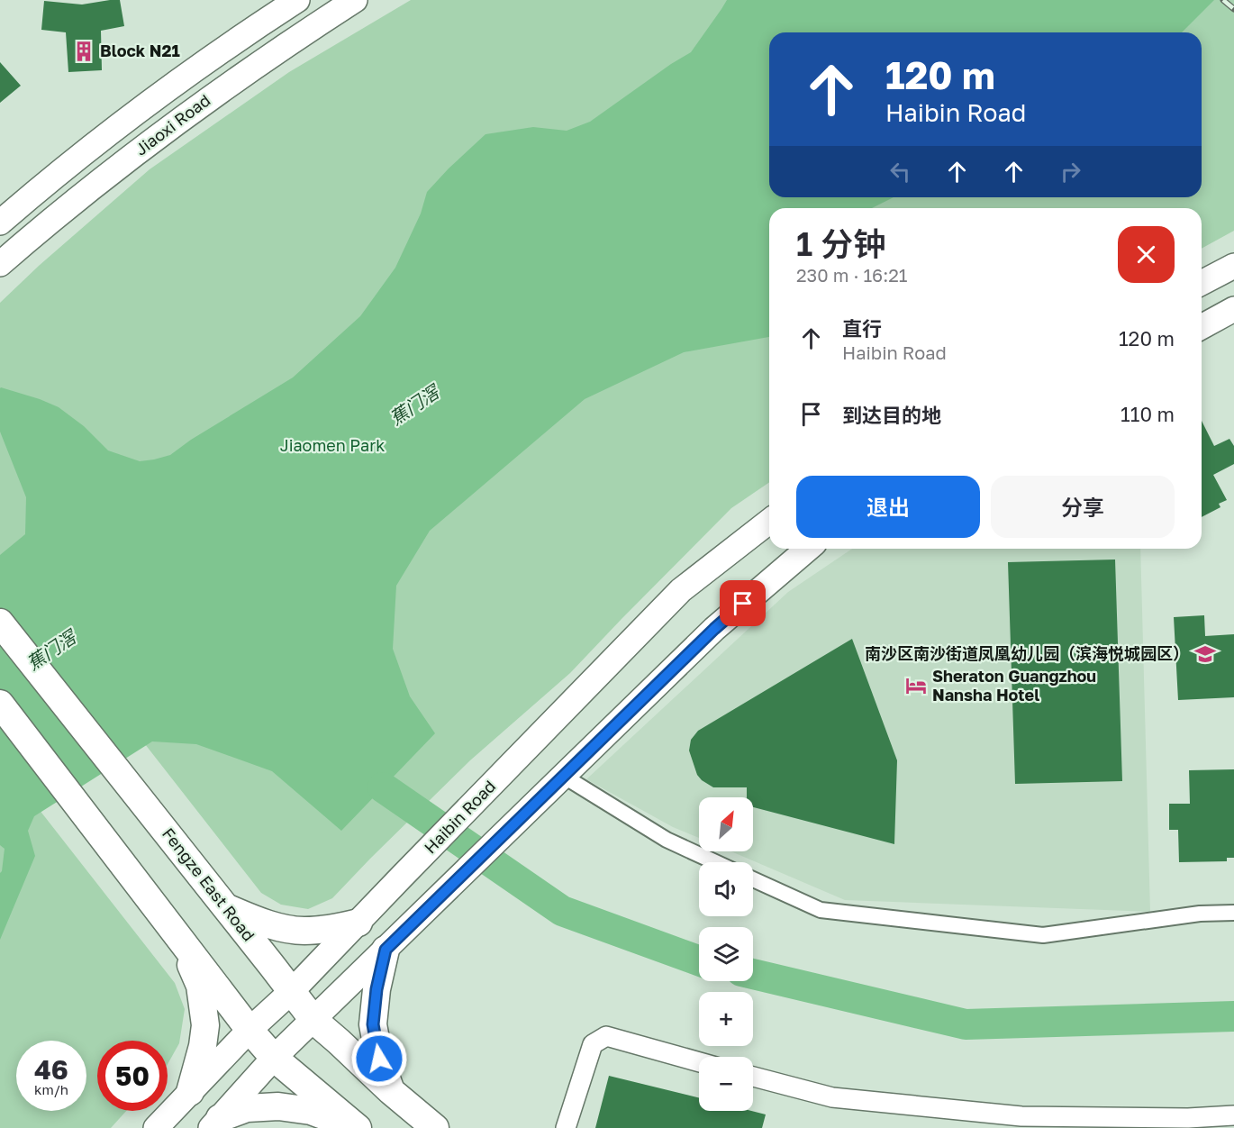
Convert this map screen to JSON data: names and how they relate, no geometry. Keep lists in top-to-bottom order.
{
  "streets": {
    "main road": ["Fengze East Road"],
    "street": ["Jiaoxi Road", "Haibin Road"]
  },
  "crossings": [
    ["Haibin Road", "Fengze East Road"]
  ],
  "water": ["蕉门滘"],
  "parks": ["Jiaomen Park"],
  "places": {
    "building": ["Block N21"],
    "school or university": ["南沙区南沙街道凤凰幼儿园（滨海悦城园区）"],
    "hotel": ["Sheraton Guangzhou Nansha Hotel"]
  },
  "north": "top right",
  "page": {
    "turn": ["120 m", "Haibin Road"],
    "heading": ["1 分钟", "230 m · 16:21"],
    "list": [
      {
        "name": "直行",
        "note": "Haibin Road",
        "value": "120 m"
      },
      {
        "name": "到达目的地",
        "value": "110 m"
      }
    ],
    "buttons": ["退出", "分享"],
    "map_buttons": ["+", "−"],
    "speed": "46 km/h",
    "limit": "50"
  }
}
